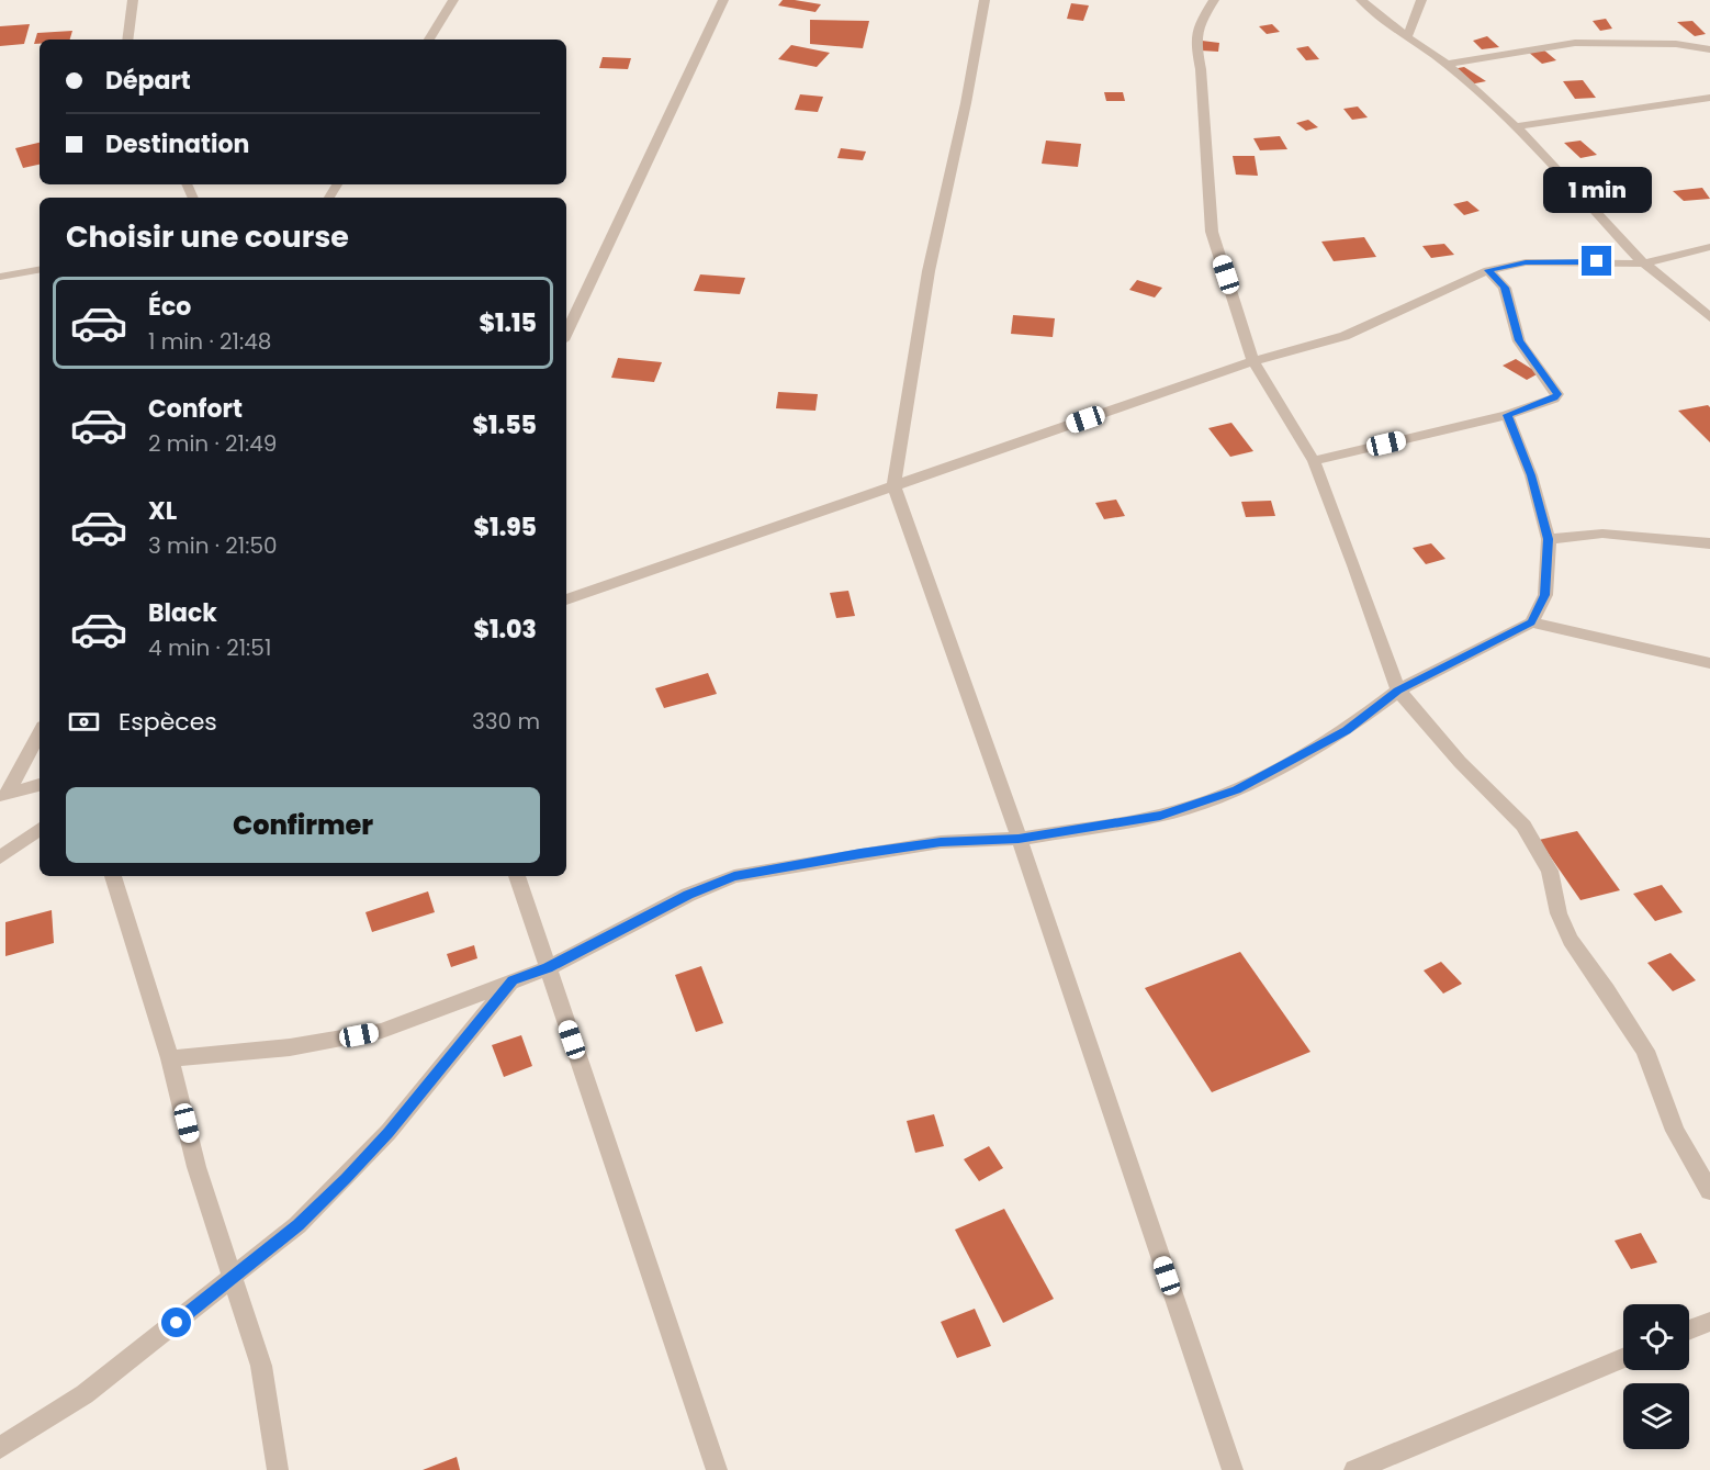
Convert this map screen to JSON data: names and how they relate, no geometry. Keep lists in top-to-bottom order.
{
  "page": {
    "banner": ["Départ", "Destination"],
    "bubble": "1 min",
    "heading": "Choisir une course",
    "list": [
      {
        "name": "Éco",
        "note": "1 min · 21:48",
        "value": "$1.15"
      },
      {
        "name": "Confort",
        "note": "2 min · 21:49",
        "value": "$1.55"
      },
      {
        "name": "XL",
        "note": "3 min · 21:50",
        "value": "$1.95"
      },
      {
        "name": "Black",
        "note": "4 min · 21:51",
        "value": "$1.03"
      }
    ],
    "pay": ["Espèces", "330 m"],
    "buttons": "Confirmer"
  }
}
